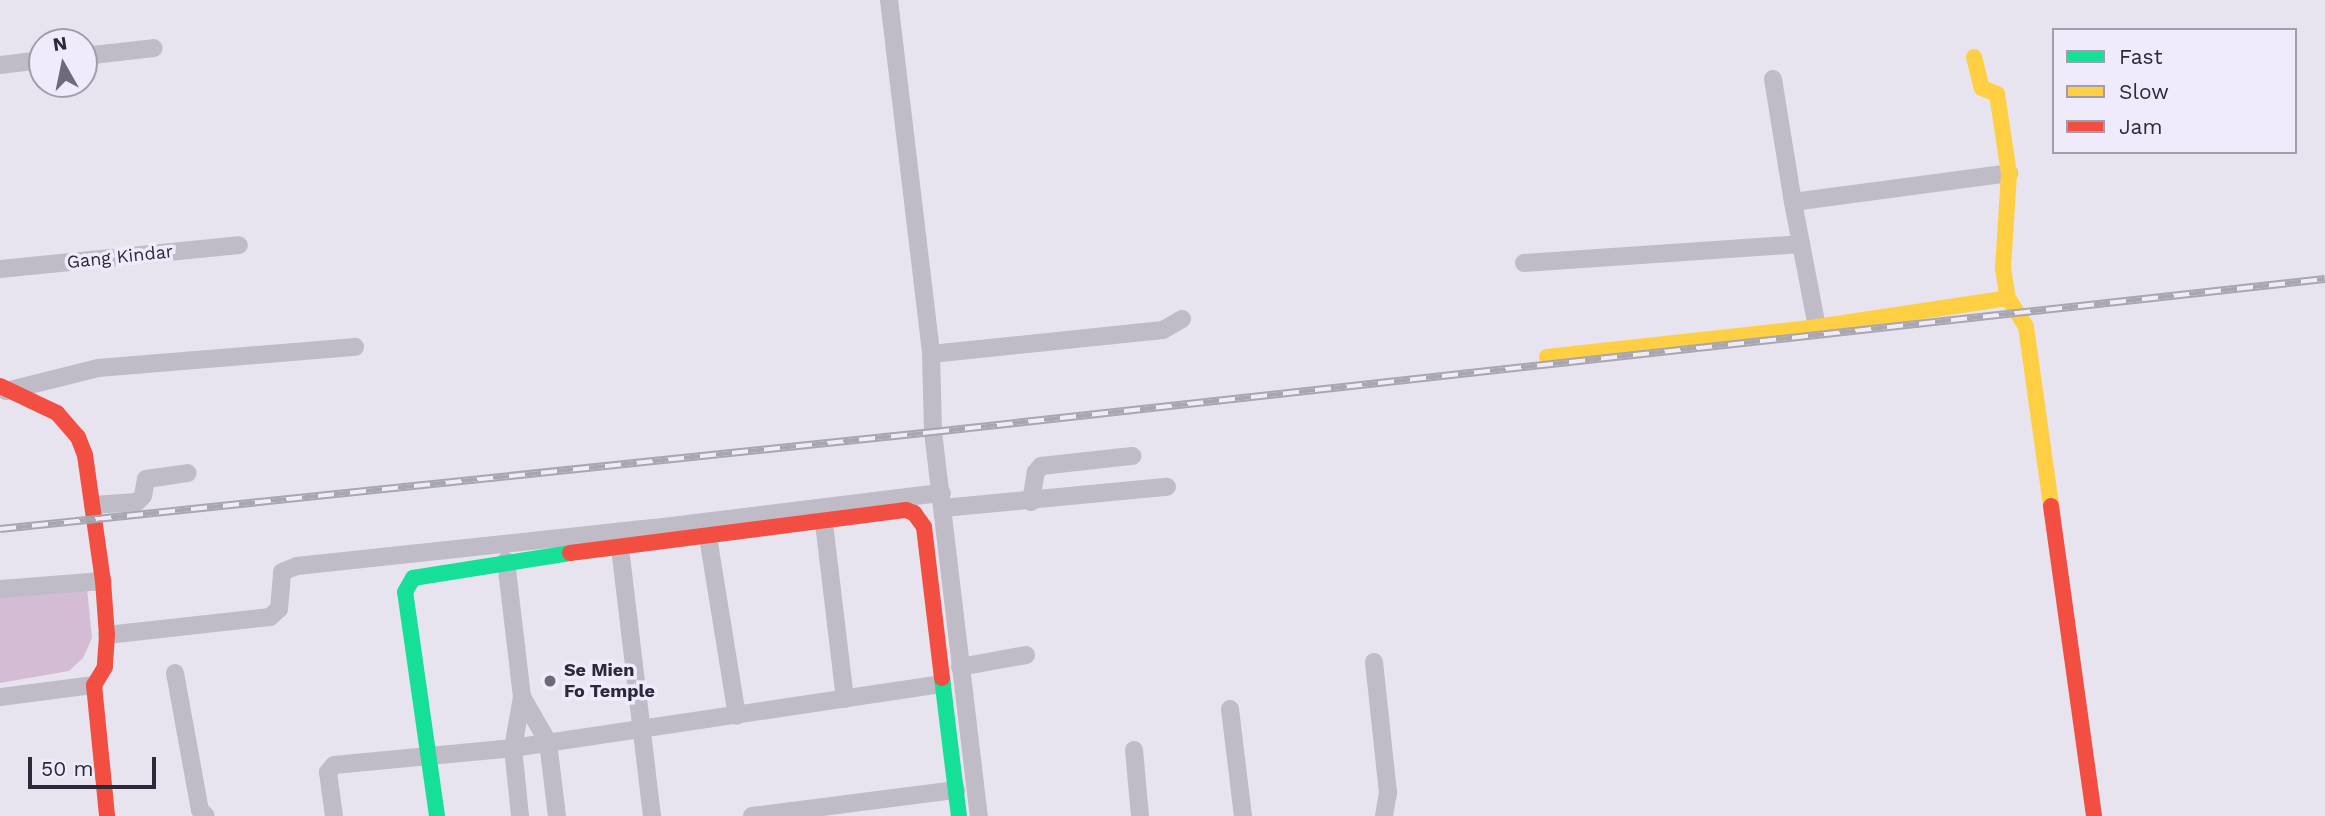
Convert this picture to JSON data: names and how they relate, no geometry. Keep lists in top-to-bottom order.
{
  "streets": {
    "street": ["Gang Kindar"]
  },
  "places": ["Se Mien Fo Temple"],
  "legend": ["Fast", "Slow", "Jam"],
  "scale_bar": "50 m",
  "north": "top"
}
